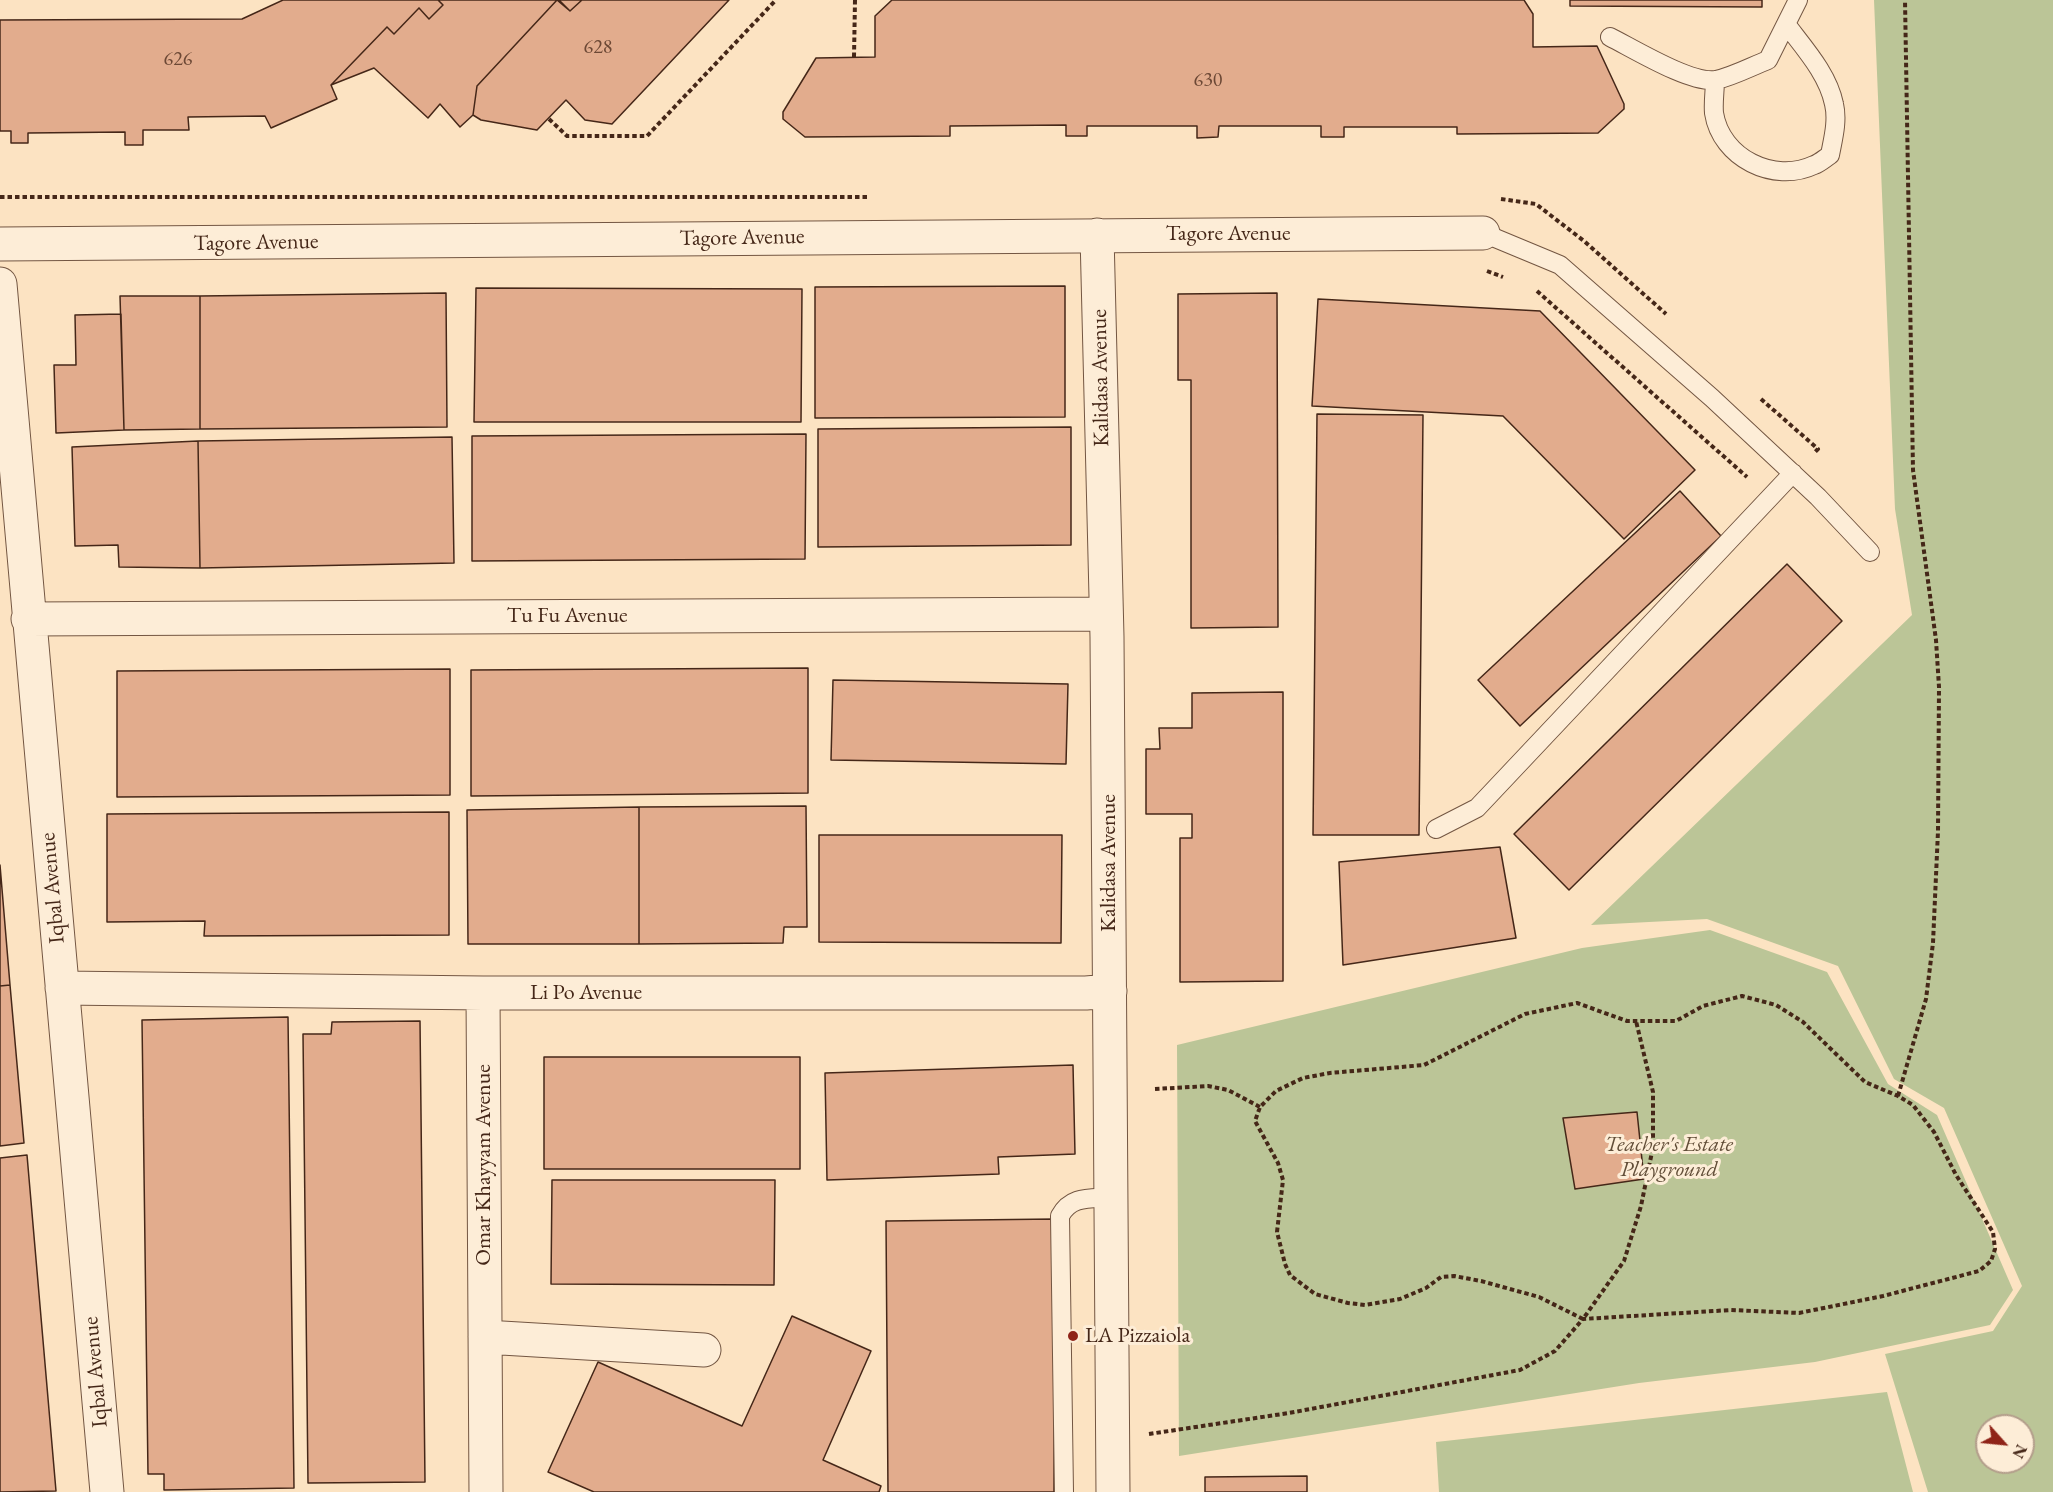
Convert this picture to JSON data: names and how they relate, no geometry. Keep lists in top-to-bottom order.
{
  "streets": {
    "street": [
      "Tagore Avenue",
      "Kalidasa Avenue",
      "Tu Fu Avenue",
      "Iqbal Avenue",
      "Li Po Avenue",
      "Omar Khayyam Avenue"
    ]
  },
  "crossings": [
    ["Tagore Avenue", "Kalidasa Avenue"],
    ["Kalidasa Avenue", "Tu Fu Avenue"],
    ["Kalidasa Avenue", "Li Po Avenue"],
    ["Tu Fu Avenue", "Iqbal Avenue"],
    ["Iqbal Avenue", "Li Po Avenue"],
    ["Li Po Avenue", "Omar Khayyam Avenue"]
  ],
  "parks": ["Teacher's Estate Playground"],
  "places": ["LA Pizzaiola"],
  "house_numbers": ["628", "626", "630"],
  "north": "bottom right"
}
